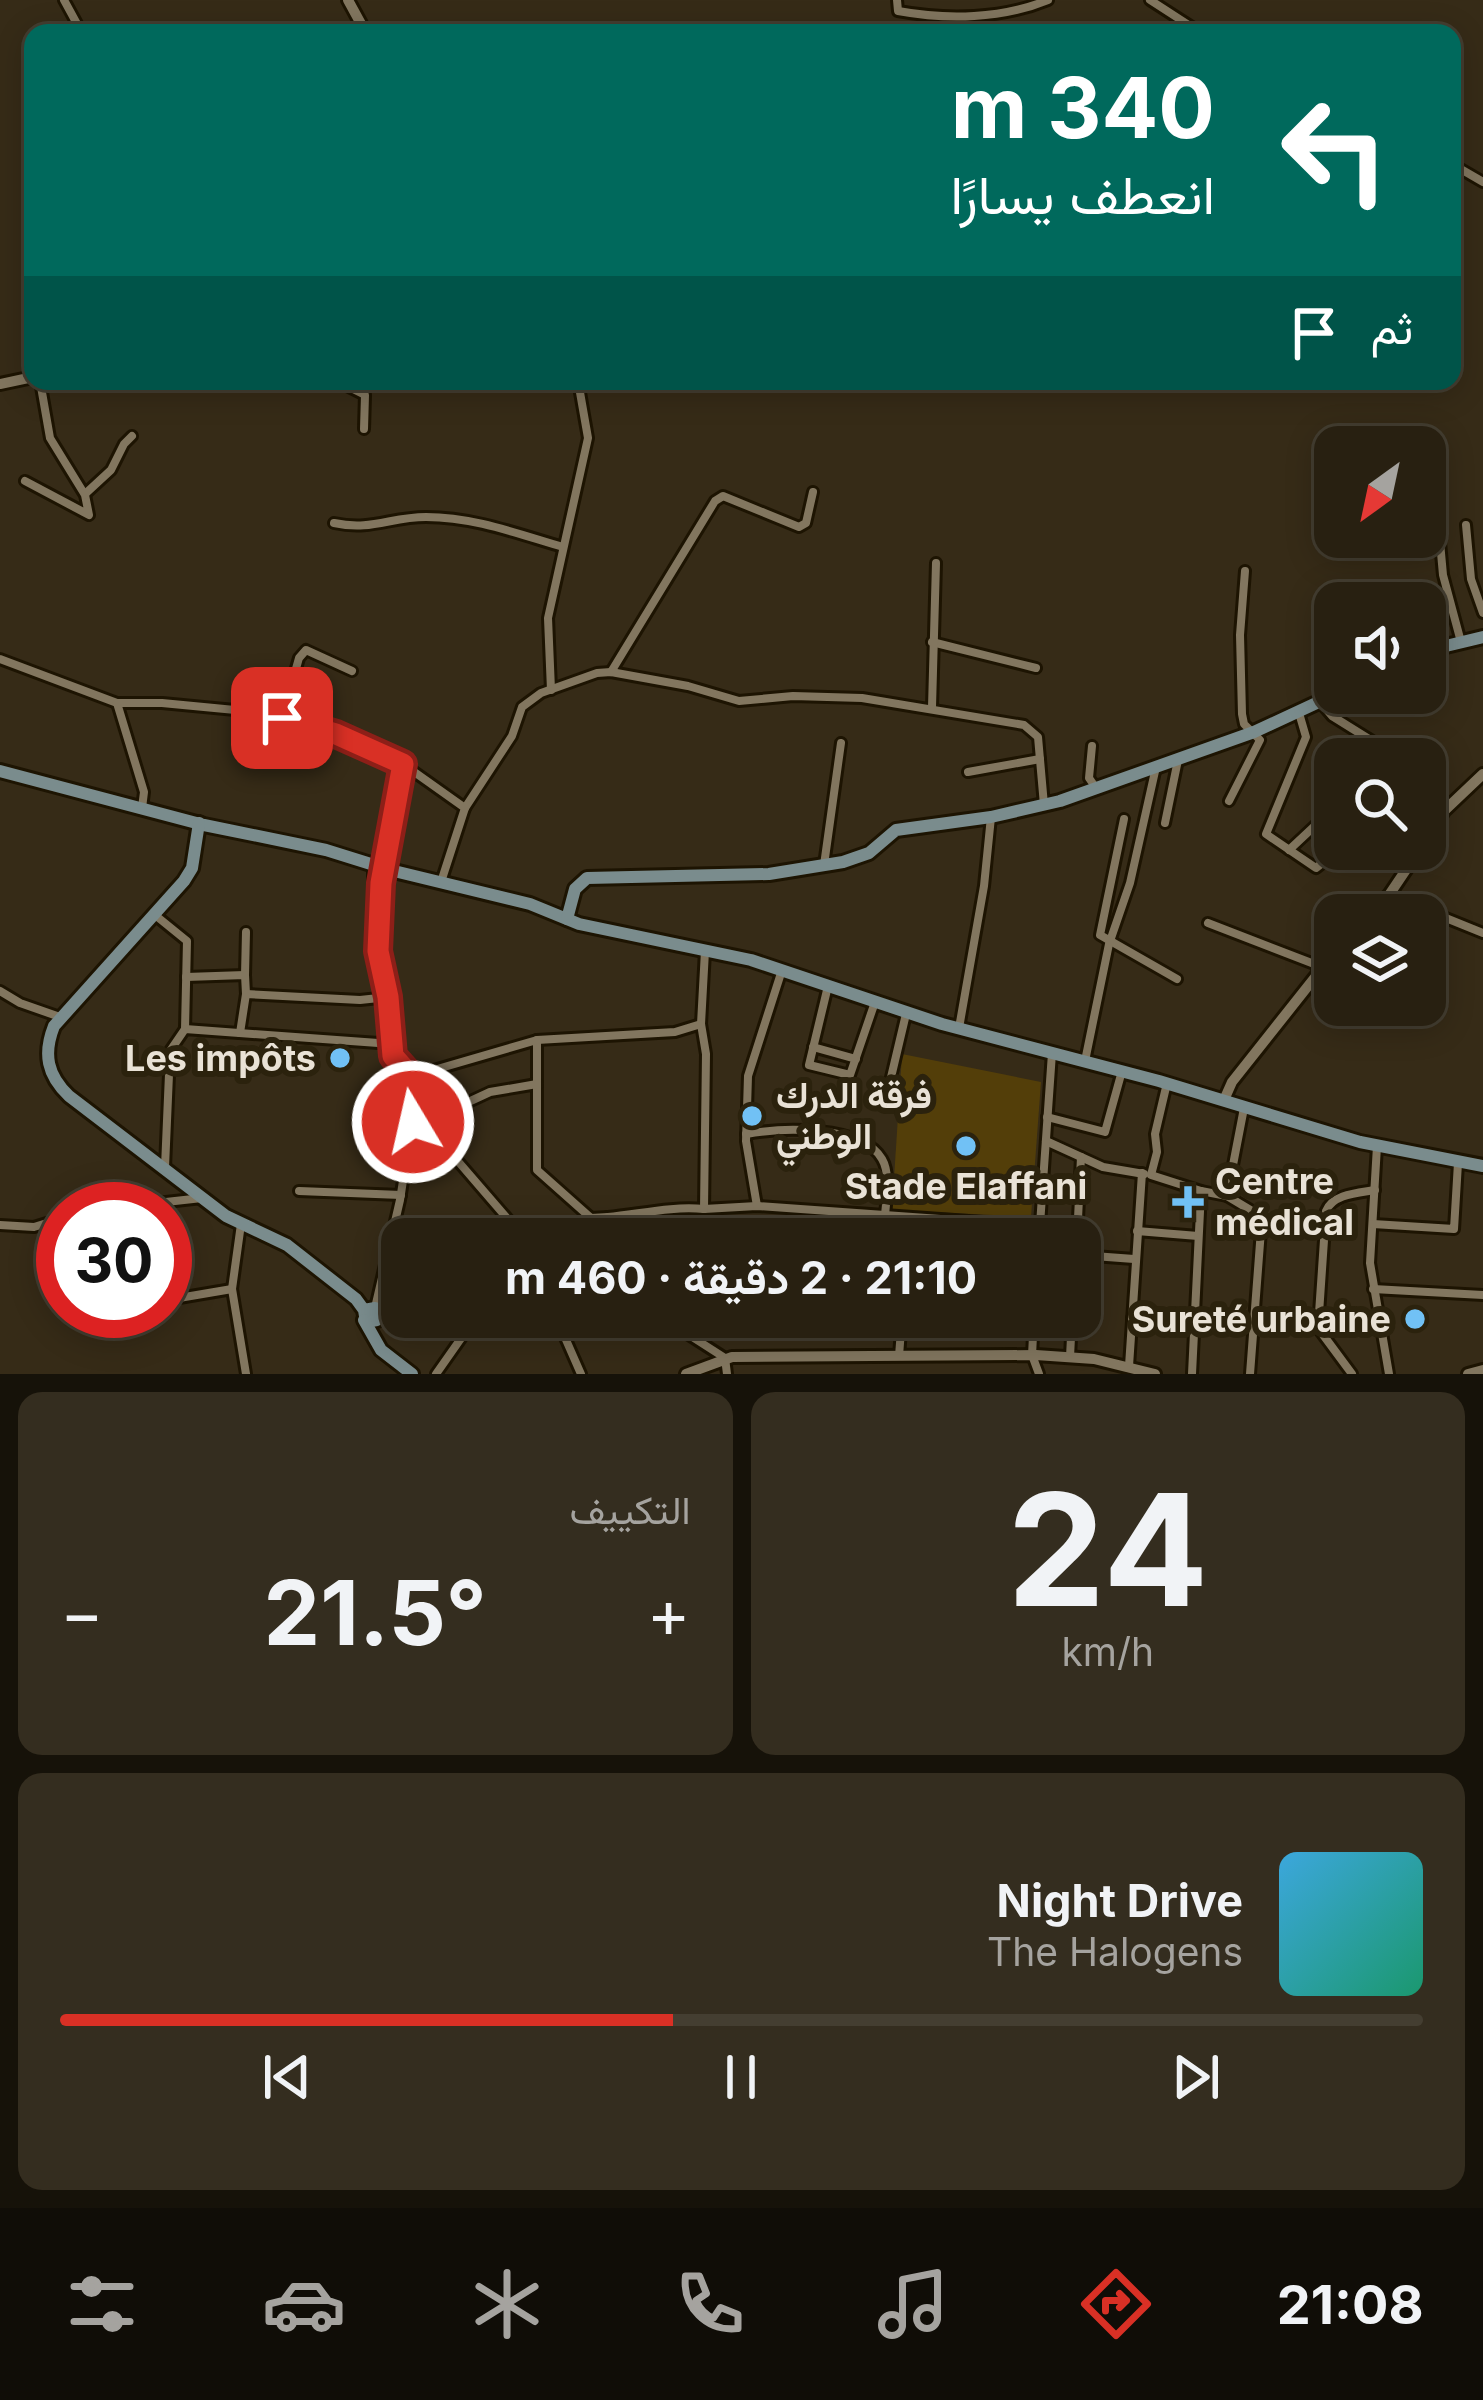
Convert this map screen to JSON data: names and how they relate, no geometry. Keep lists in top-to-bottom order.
{
  "places": {
    "other": [
      "Les impôts",
      "فرقة الدرك الوطني",
      "Stade Elaffani",
      "Sureté urbaine"
    ],
    "health": ["Centre médical"]
  },
  "north": "bottom left",
  "page": {
    "turn": ["340 m", "انعطف يسارًا"],
    "then": "ثم",
    "limit": "30",
    "trip": "21:10 · 2 دقيقة · 460 m",
    "tile": [
      ["24", "km/h"],
      "التكييف"
    ],
    "heat": ["−", "21.5°", "+"],
    "song": ["Night Drive", "The Halogens"],
    "tabs": "21:08"
  }
}
